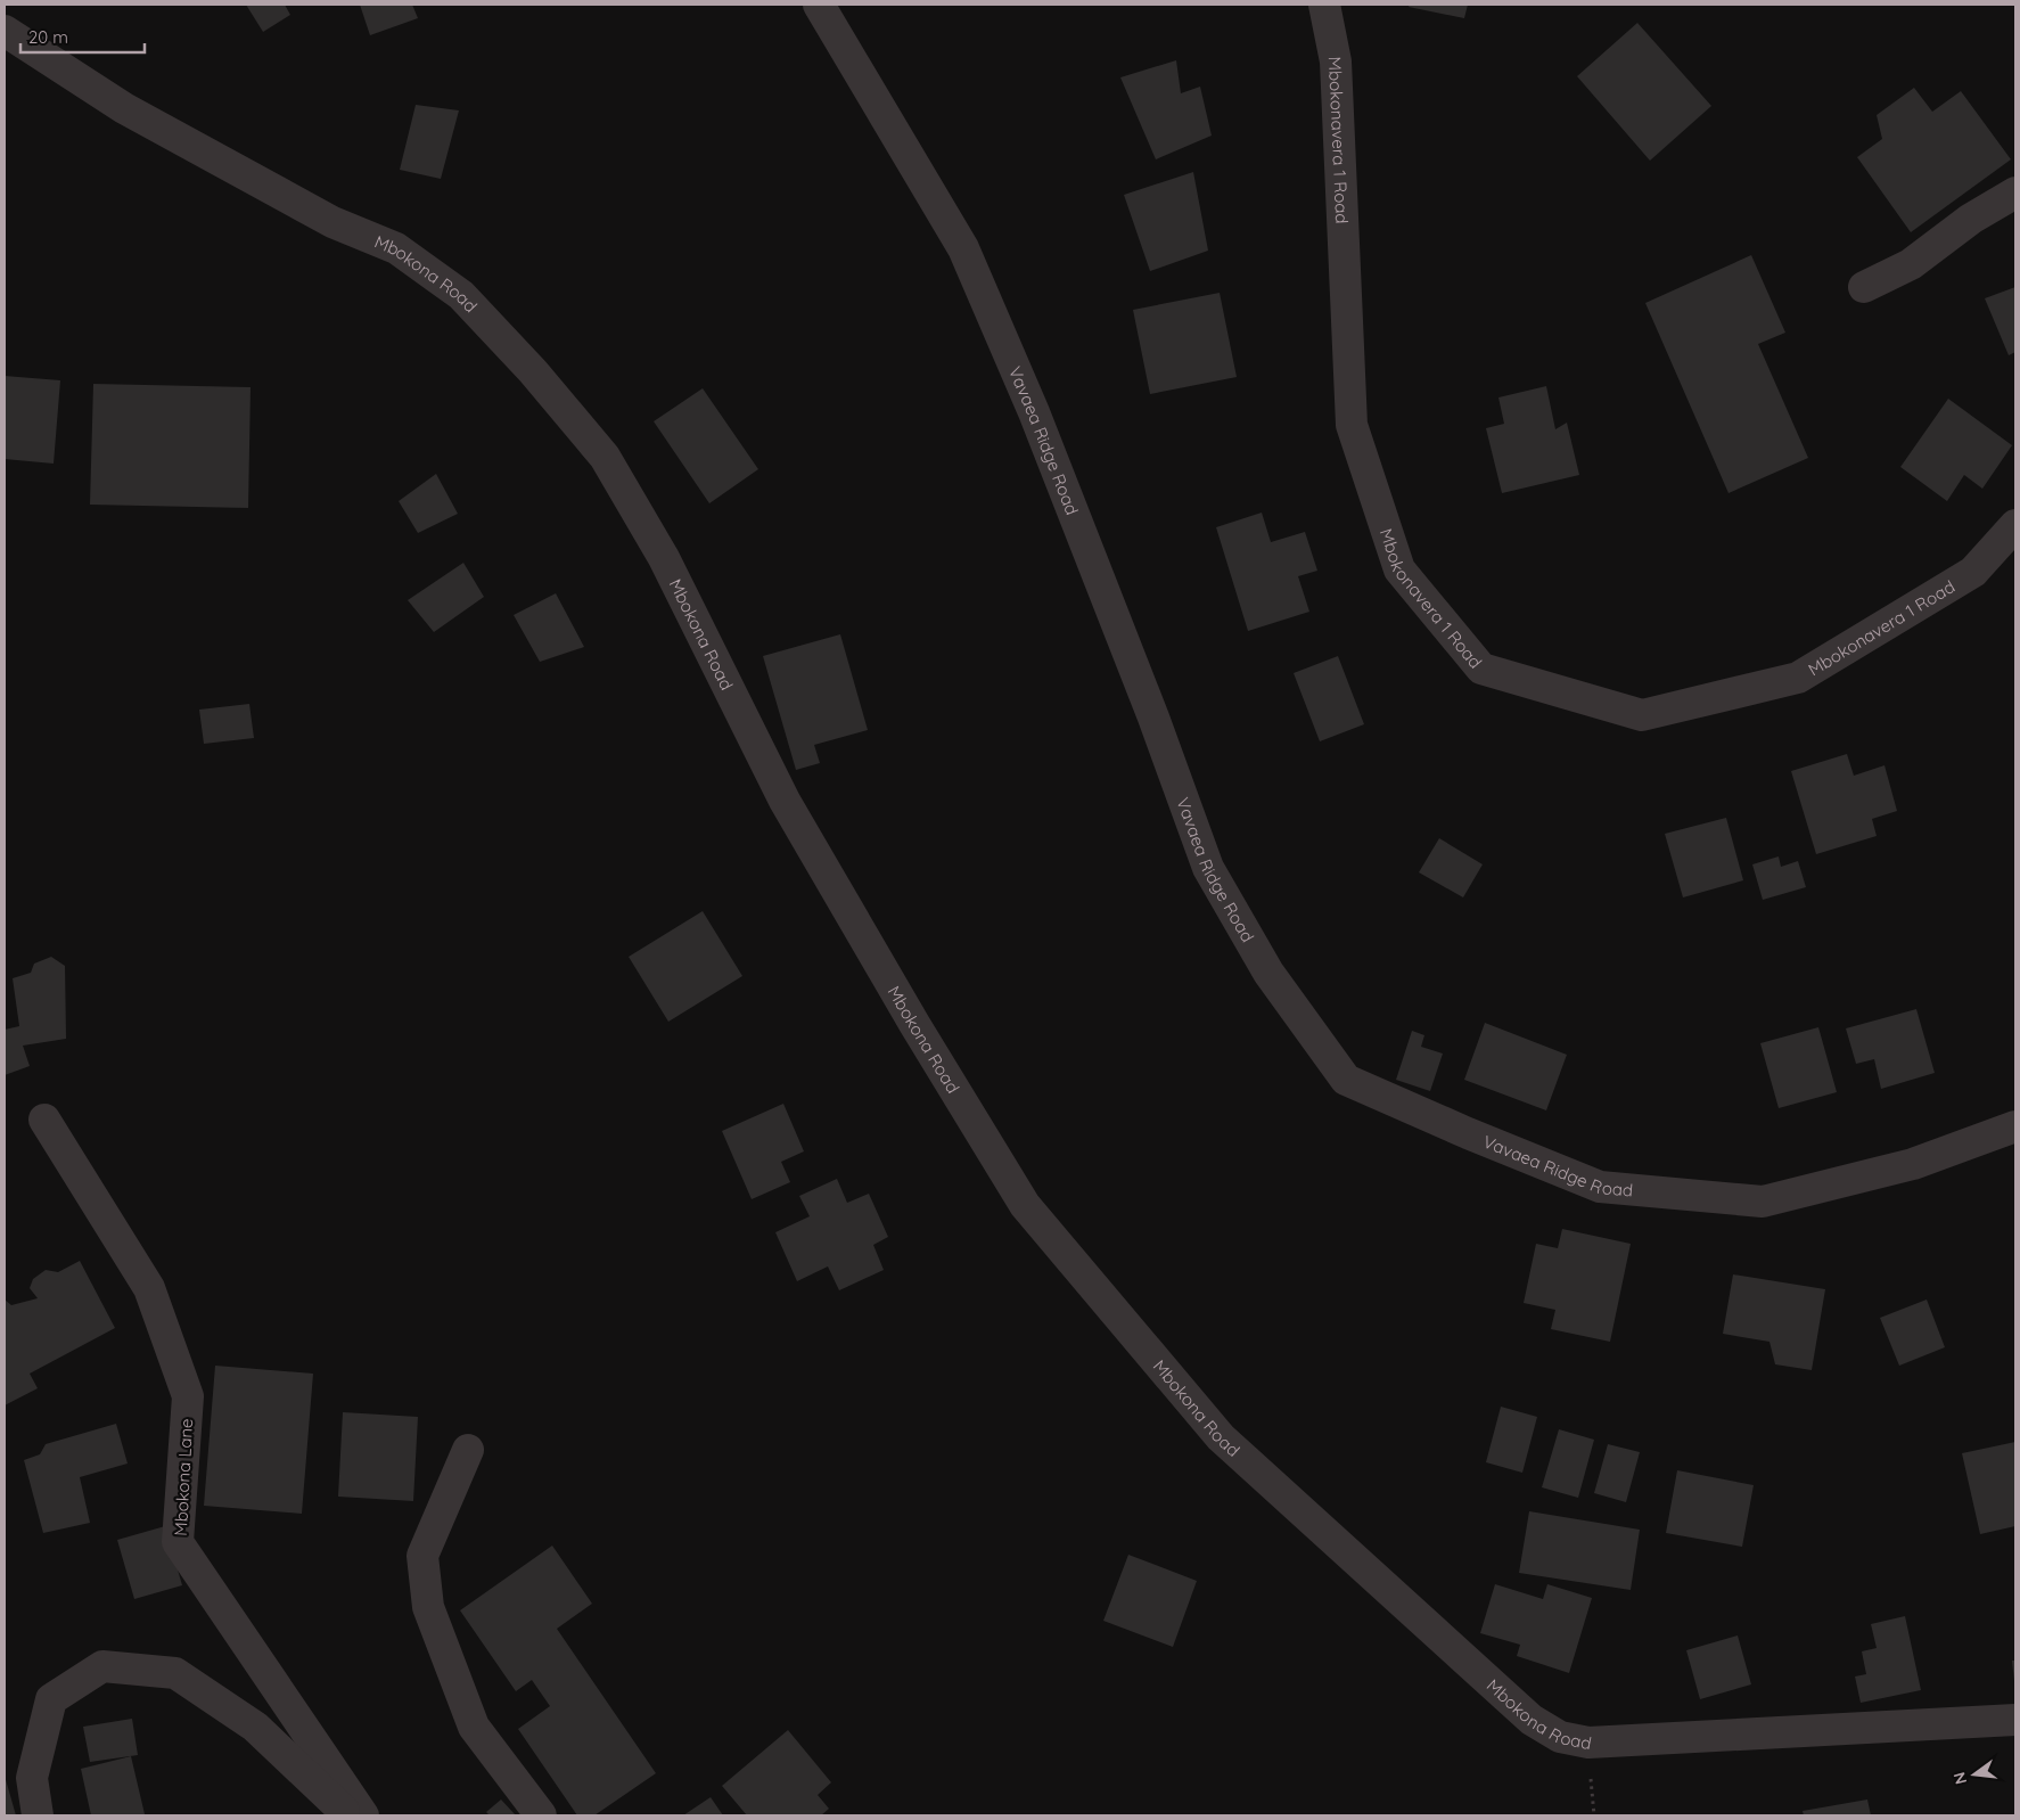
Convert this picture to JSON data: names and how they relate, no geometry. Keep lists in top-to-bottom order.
{
  "streets": {
    "street": [
      "Mbokonavera 1 Road",
      "Mbokona Road",
      "Vavaea Ridge Road",
      "Mbokona Lane"
    ]
  },
  "scale_bar": "20 m",
  "north": "left"
}
